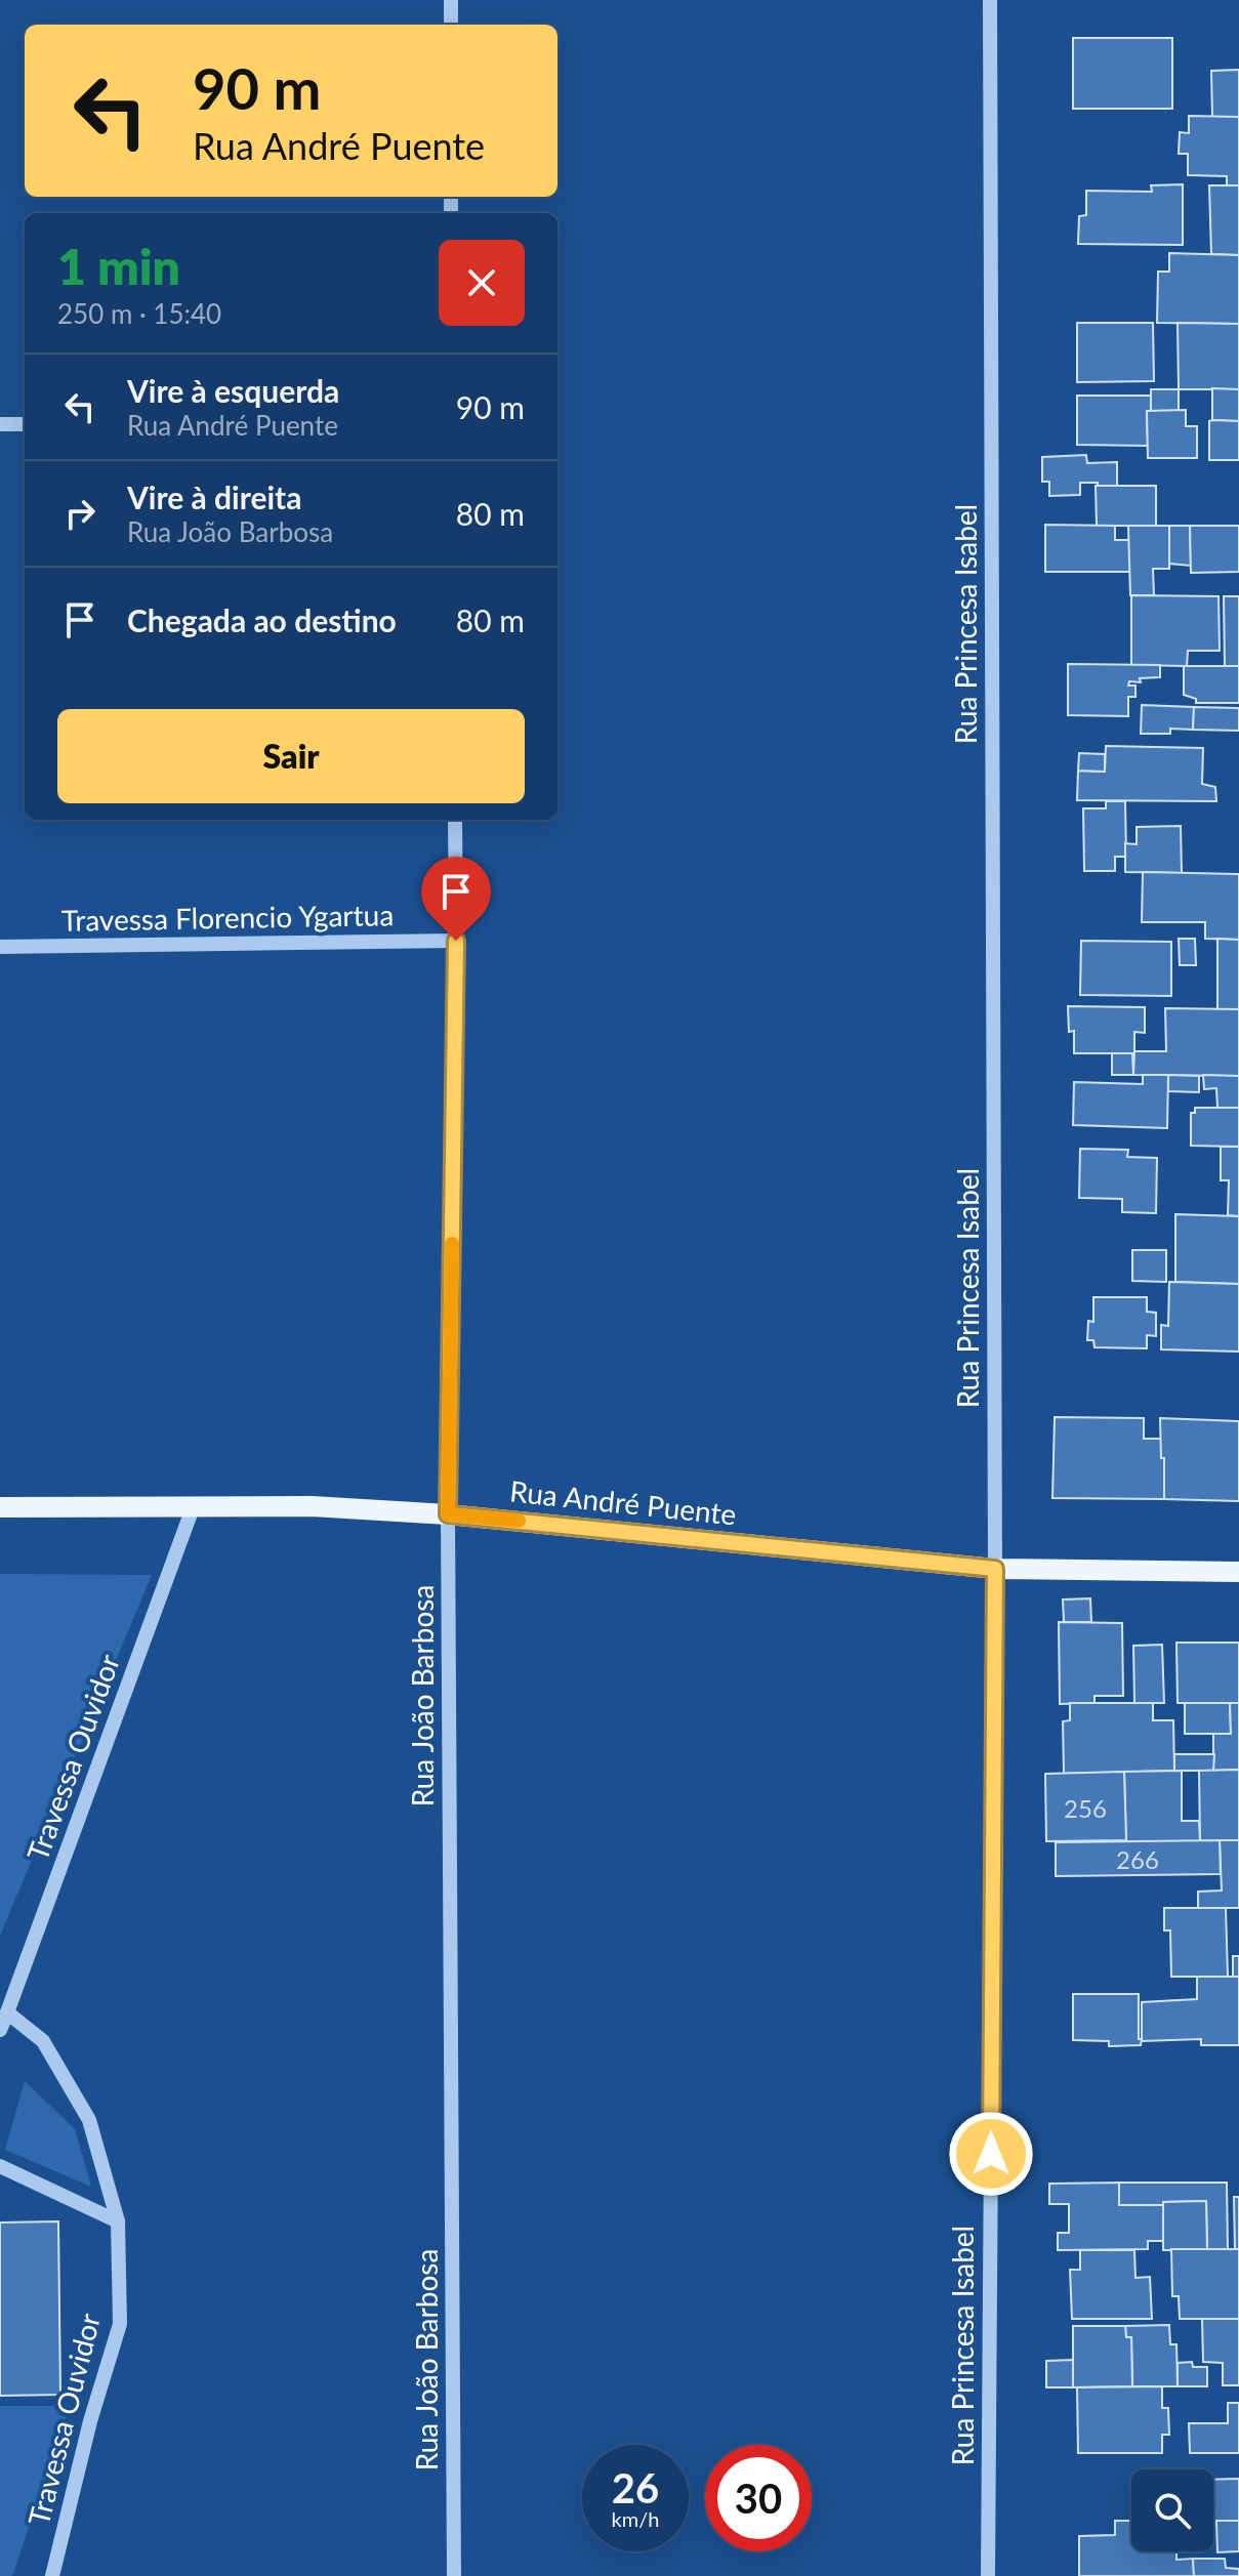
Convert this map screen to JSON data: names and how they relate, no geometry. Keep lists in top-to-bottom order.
{
  "streets": {
    "main road": ["Rua André Puente"],
    "street": [
      "Rua Princesa Isabel",
      "Travessa Florencio Ygartua",
      "Rua João Barbosa",
      "Travessa Ouvidor"
    ]
  },
  "crossings": [
    ["Rua Princesa Isabel", "Rua André Puente"],
    ["Travessa Florencio Ygartua", "Rua João Barbosa"],
    ["Rua André Puente", "Rua João Barbosa"],
    ["Rua André Puente", "Travessa Ouvidor"]
  ],
  "house_numbers": ["256", "266"],
  "page": {
    "turn": ["90 m", "Rua André Puente"],
    "heading": ["1 min", "250 m · 15:40"],
    "list": [
      {
        "name": "Vire à esquerda",
        "note": "Rua André Puente",
        "value": "90 m"
      },
      {
        "name": "Vire à direita",
        "note": "Rua João Barbosa",
        "value": "80 m"
      },
      {
        "name": "Chegada ao destino",
        "value": "80 m"
      }
    ],
    "buttons": "Sair",
    "speed": "26 km/h",
    "limit": "30"
  }
}
